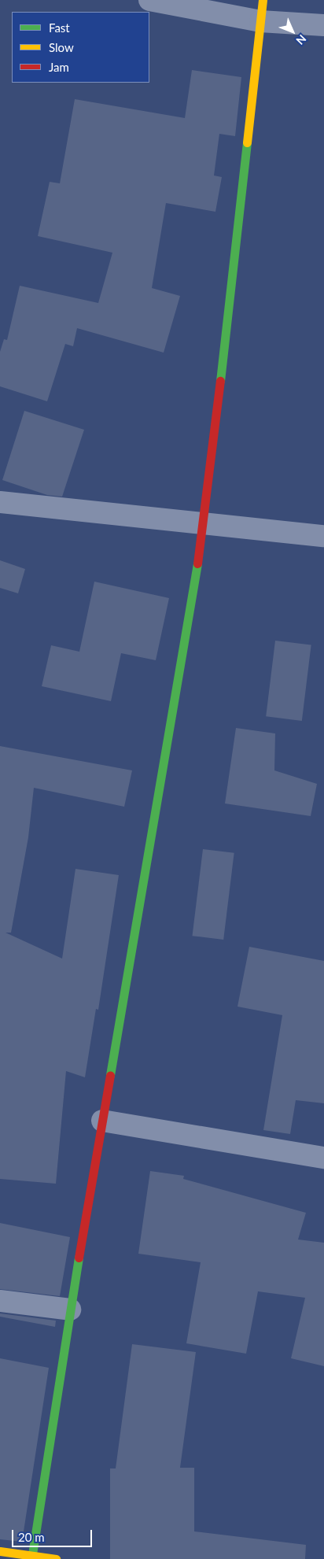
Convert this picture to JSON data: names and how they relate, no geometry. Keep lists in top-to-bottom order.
{
  "legend": ["Fast", "Slow", "Jam"],
  "scale_bar": "20 m",
  "north": "bottom right"
}
